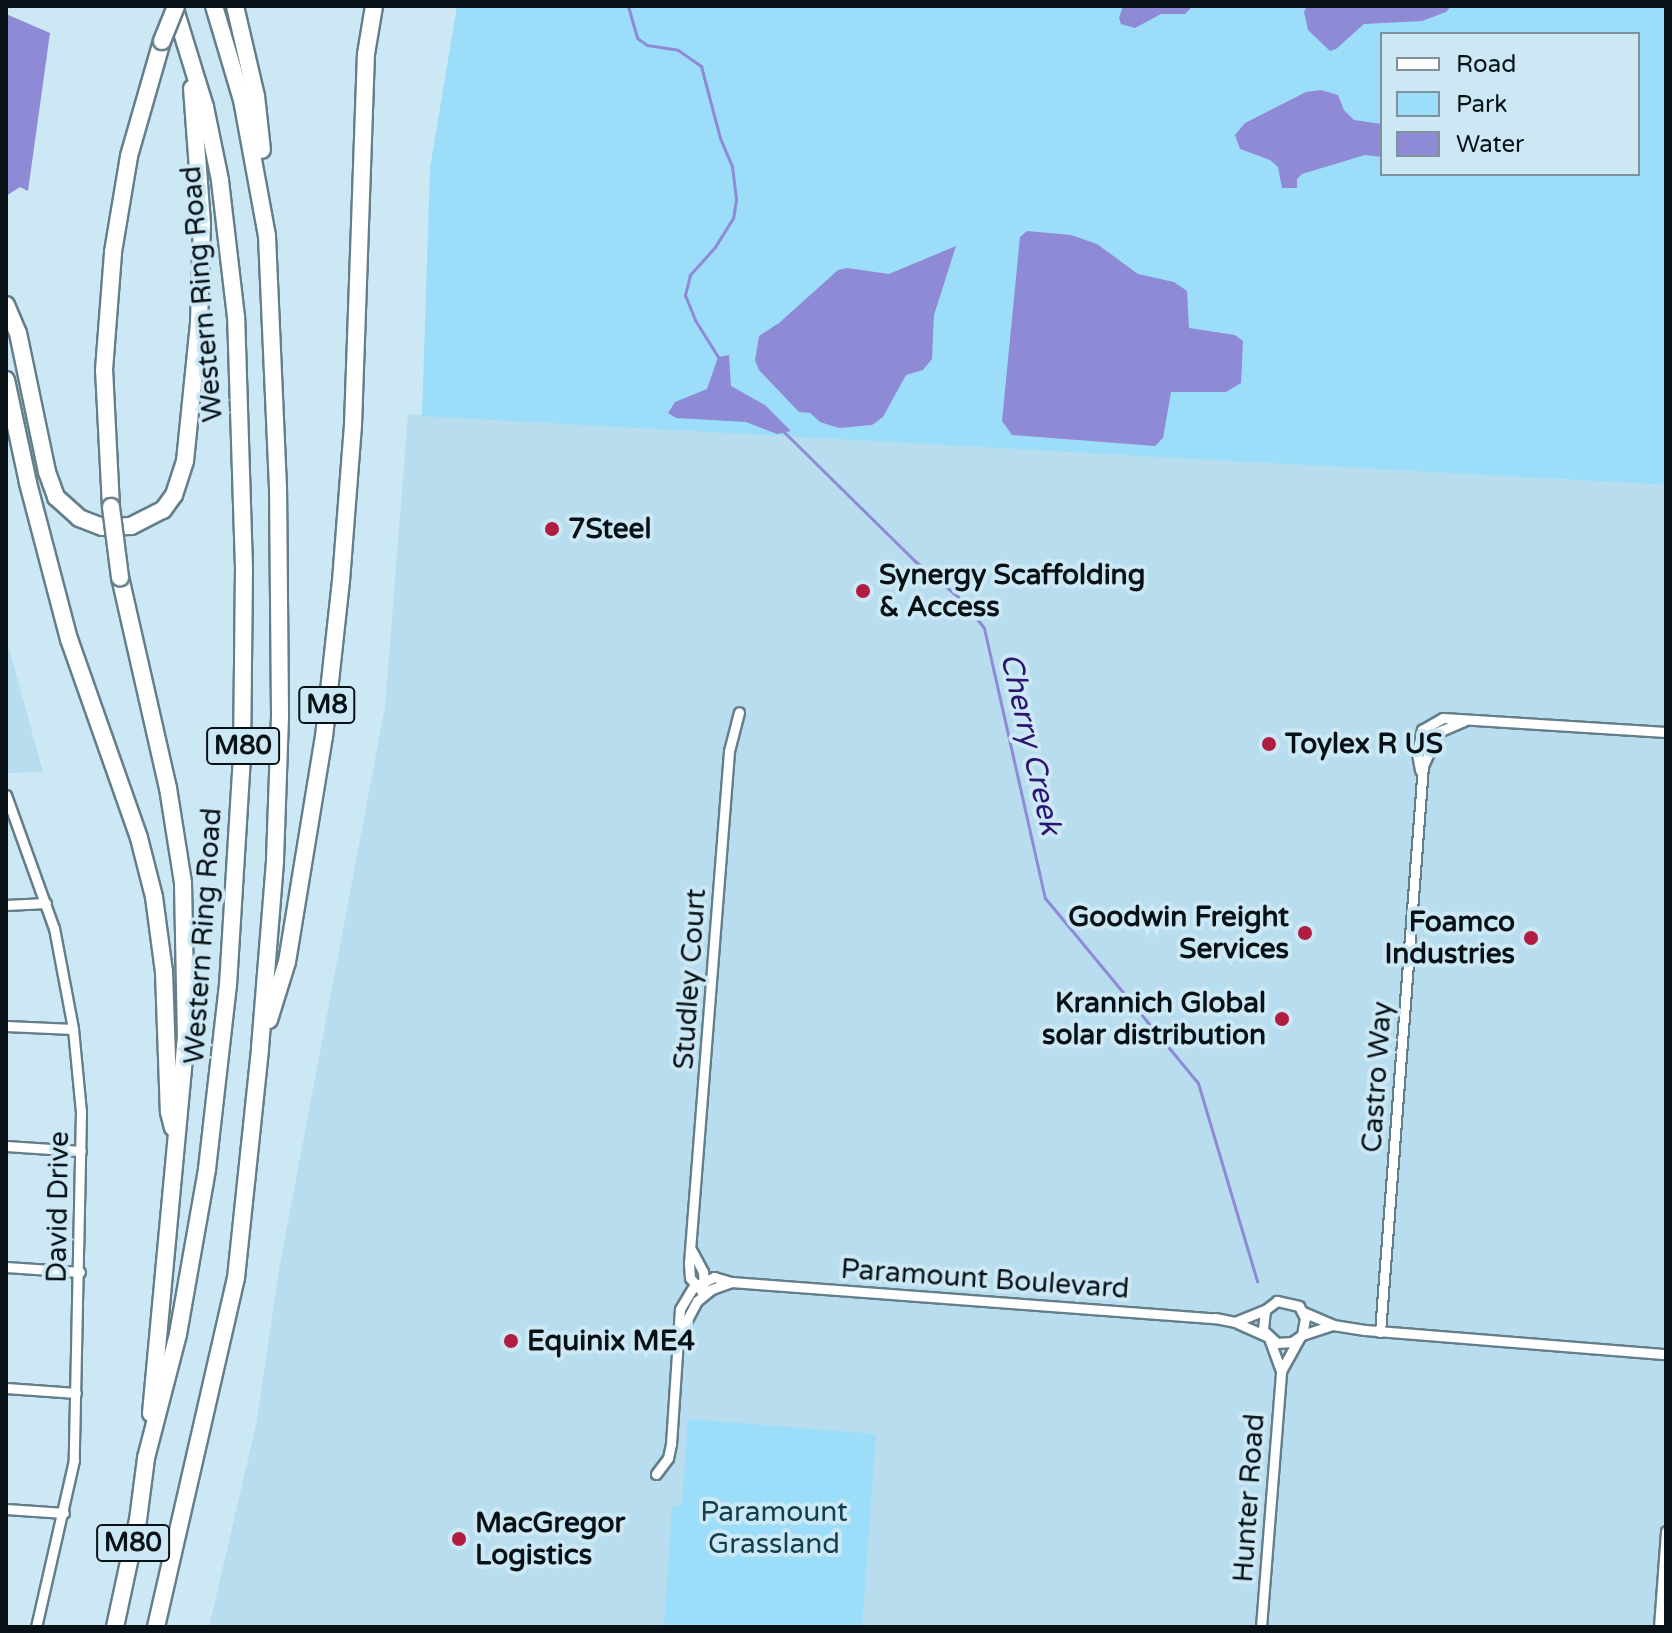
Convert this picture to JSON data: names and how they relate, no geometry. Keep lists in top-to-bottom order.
{
  "streets": {
    "highway": ["Western Ring Road", "M8", "M80"],
    "street": [
      "Studley Court",
      "Castro Way",
      "David Drive",
      "Paramount Boulevard",
      "Hunter Road"
    ]
  },
  "crossings": [
    ["M8", "M80"],
    ["Studley Court", "Paramount Boulevard"],
    ["Paramount Boulevard", "Hunter Road"]
  ],
  "water": ["Cherry Creek"],
  "parks": ["Paramount Grassland"],
  "places": [
    "7Steel",
    "Synergy Scaffolding & Access",
    "Toylex R US",
    "Goodwin Freight Services",
    "Foamco Industries",
    "Krannich Global solar distribution",
    "Equinix ME4",
    "MacGregor Logistics"
  ],
  "legend": ["Road", "Park", "Water"]
}
